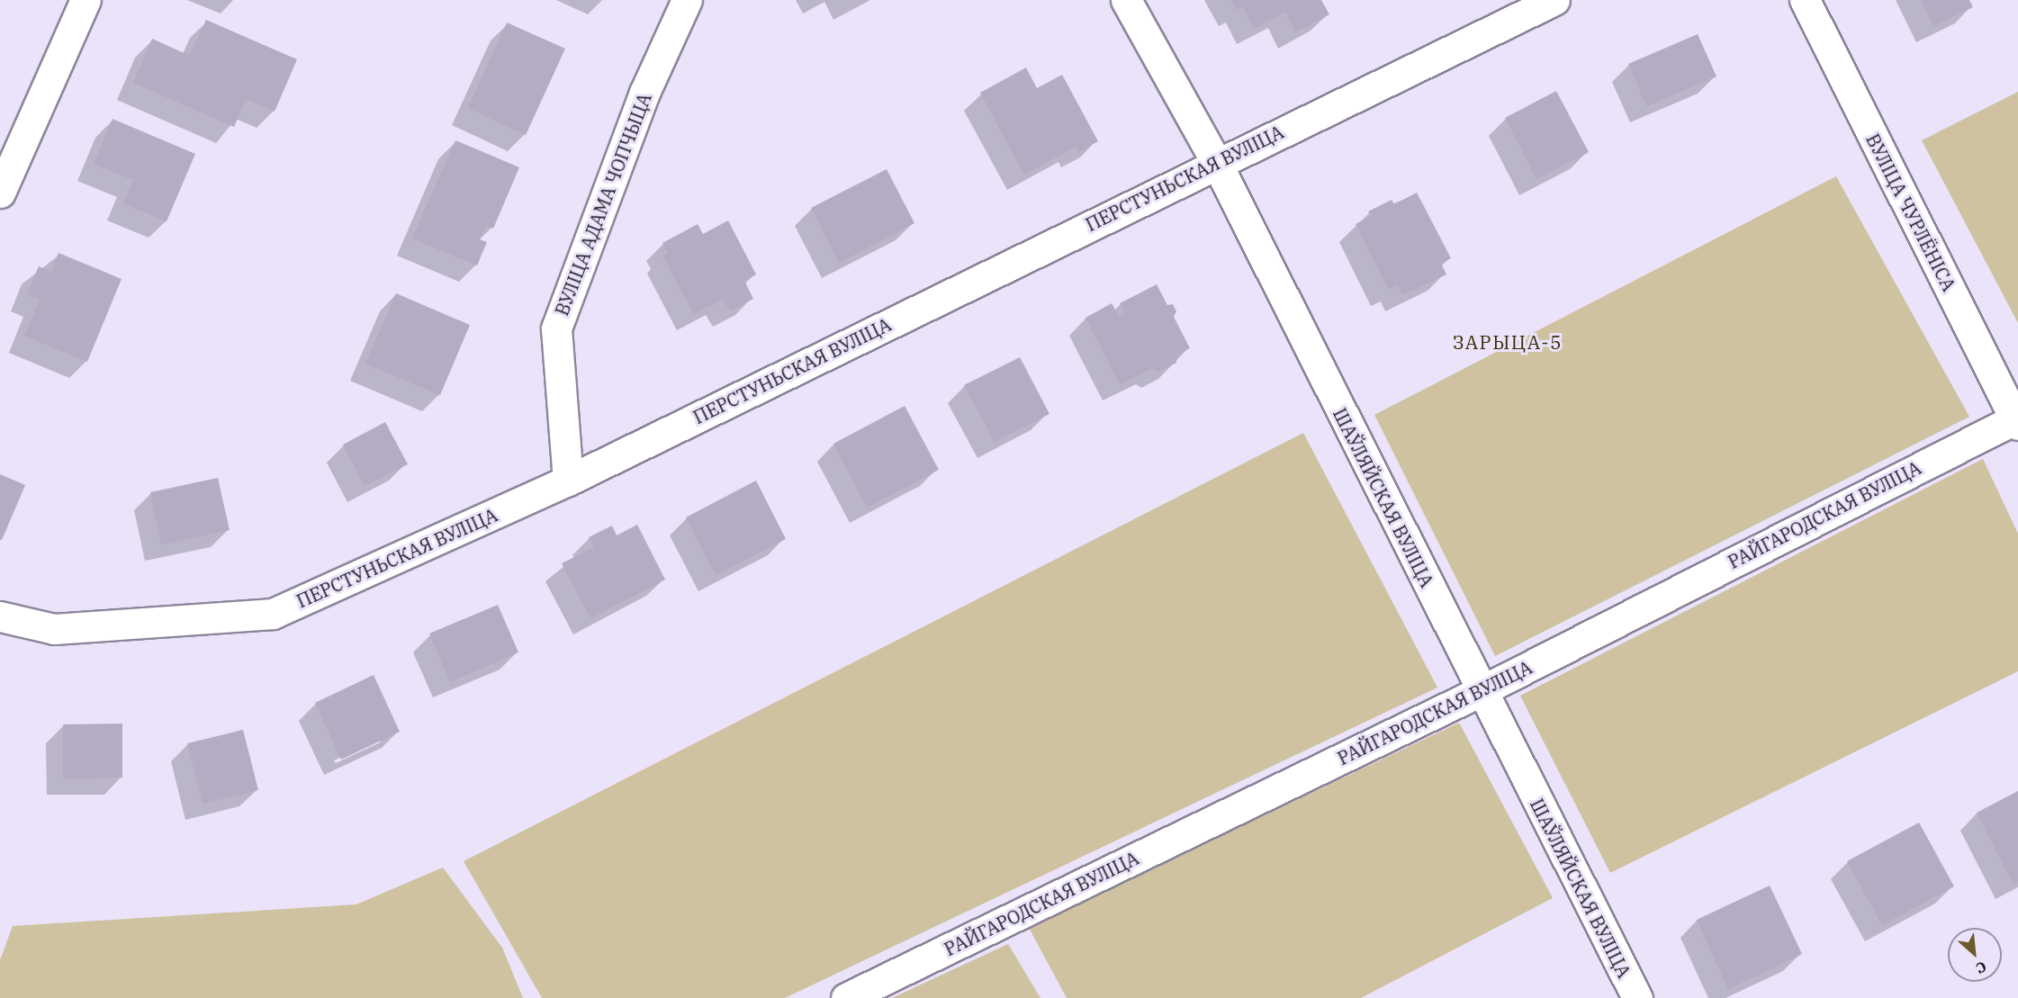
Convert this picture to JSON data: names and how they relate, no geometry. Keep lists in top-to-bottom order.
{
  "streets": {
    "street": [
      "ПЕРСТУНЬСКАЯ ВУЛІЦА",
      "ВУЛІЦА АДАМА ЧОПЧЫЦА",
      "ВУЛІЦА ЧУРЛЁНІСА",
      "ШАЎЛЯЙСКАЯ ВУЛІЦА",
      "РАЙГАРОДСКАЯ ВУЛІЦА"
    ]
  },
  "crossings": [
    ["ПЕРСТУНЬСКАЯ ВУЛІЦА", "ВУЛІЦА АДАМА ЧОПЧЫЦА"],
    ["ПЕРСТУНЬСКАЯ ВУЛІЦА", "ШАЎЛЯЙСКАЯ ВУЛІЦА"],
    ["ВУЛІЦА ЧУРЛЁНІСА", "РАЙГАРОДСКАЯ ВУЛІЦА"],
    ["ШАЎЛЯЙСКАЯ ВУЛІЦА", "РАЙГАРОДСКАЯ ВУЛІЦА"]
  ],
  "districts": ["ЗАРЫЦА-5"],
  "north": "bottom right"
}
